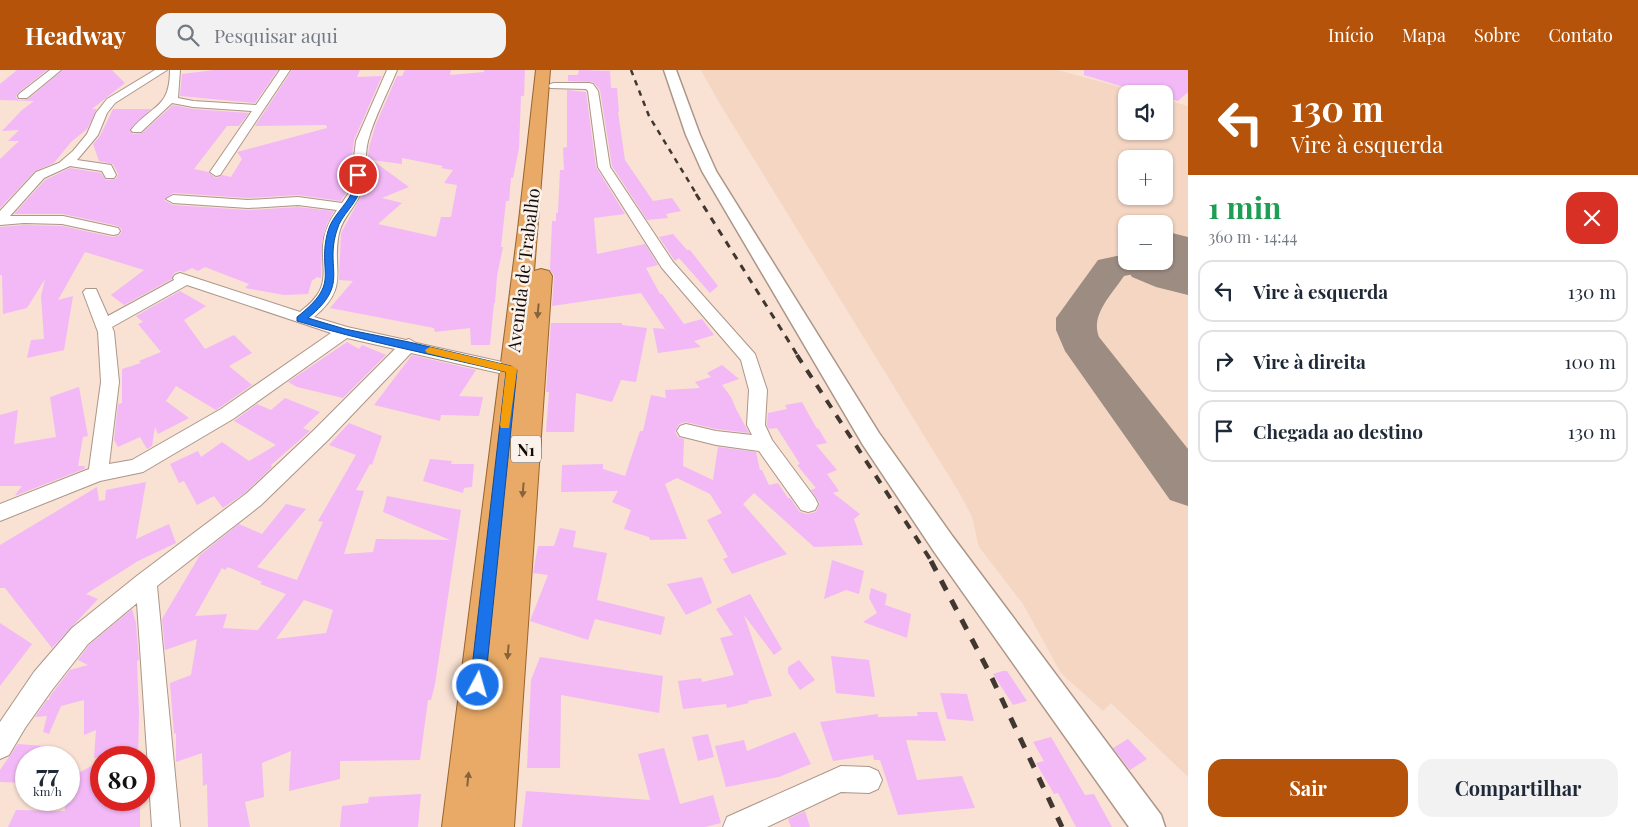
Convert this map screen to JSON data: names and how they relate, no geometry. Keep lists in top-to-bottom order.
{
  "streets": {
    "highway": ["Avenida de Trabalho", "N1"]
  },
  "page": {
    "header": "Headway",
    "search": "Pesquisar aqui",
    "nav": [
      "Início",
      "Mapa",
      "Sobre",
      "Contato"
    ],
    "turn": ["130 m", "Vire à esquerda"],
    "map_buttons": ["+", "−"],
    "heading": ["1 min", "360 m · 14:44"],
    "list": [
      {
        "name": "Vire à esquerda",
        "value": "130 m"
      },
      {
        "name": "Vire à direita",
        "value": "100 m"
      },
      {
        "name": "Chegada ao destino",
        "value": "130 m"
      }
    ],
    "speed": "77 km/h",
    "limit": "80",
    "buttons": ["Sair", "Compartilhar"]
  }
}
